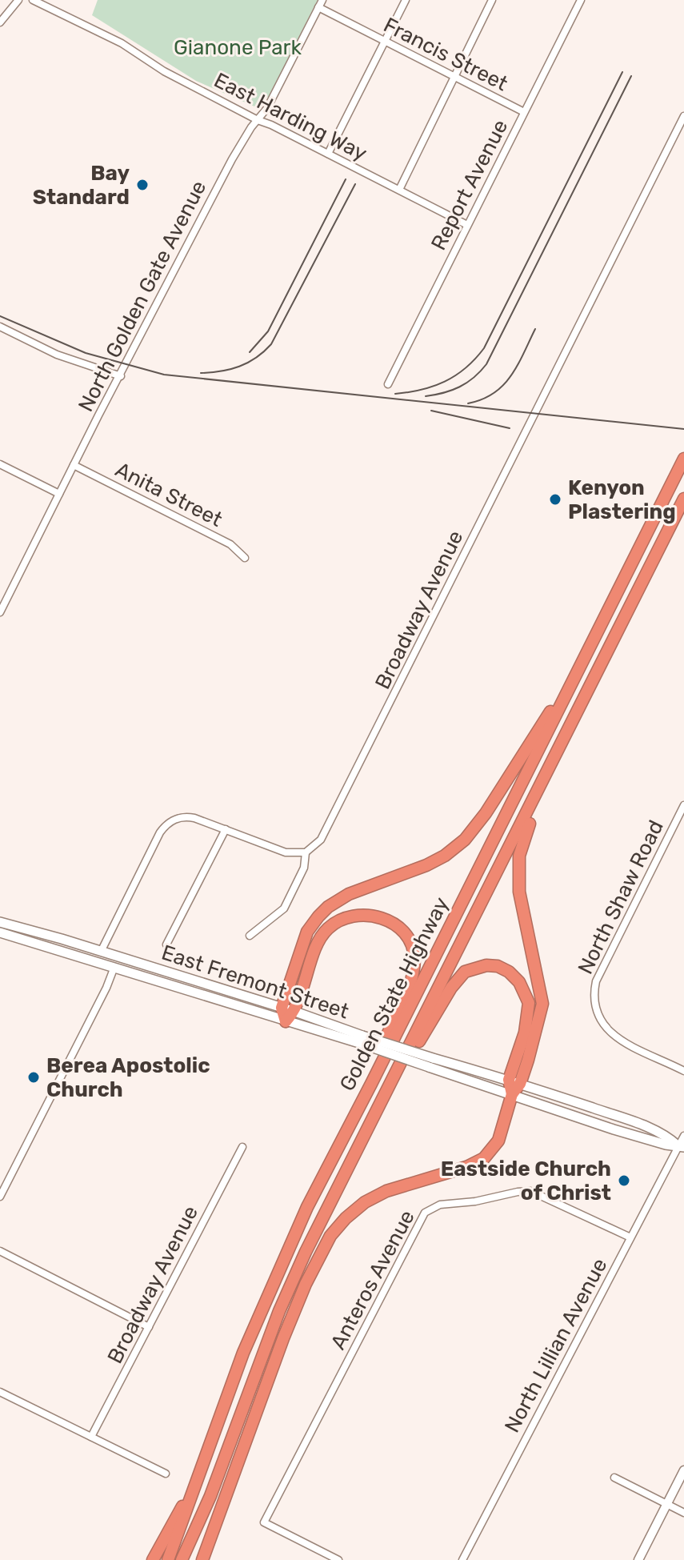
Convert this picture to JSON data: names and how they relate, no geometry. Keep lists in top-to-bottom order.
{
  "streets": {
    "highway": ["Golden State Highway"],
    "main road": ["East Fremont Street"],
    "street": [
      "Francis Street",
      "East Harding Way",
      "Report Avenue",
      "North Golden Gate Avenue",
      "Anita Street",
      "Broadway Avenue",
      "North Shaw Road",
      "Anteros Avenue",
      "North Lillian Avenue"
    ]
  },
  "crossings": [
    ["Francis Street", "Report Avenue"],
    ["Francis Street", "North Golden Gate Avenue"],
    ["East Harding Way", "Report Avenue"],
    ["East Harding Way", "North Golden Gate Avenue"],
    ["North Golden Gate Avenue", "Anita Street"],
    ["East Fremont Street", "North Lillian Avenue"],
    ["Anteros Avenue", "North Lillian Avenue"]
  ],
  "parks": ["Gianone Park"],
  "places": [
    "Bay Standard",
    "Kenyon Plastering",
    "Berea Apostolic Church",
    "Eastside Church of Christ"
  ]
}
